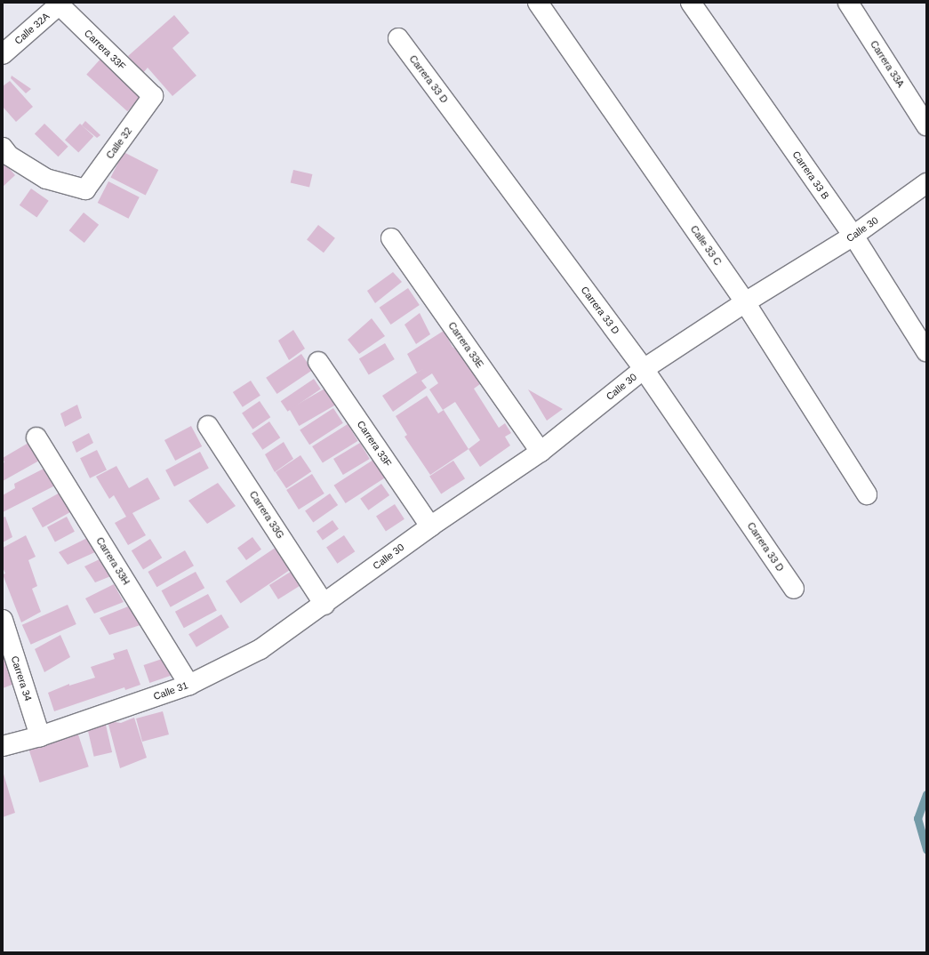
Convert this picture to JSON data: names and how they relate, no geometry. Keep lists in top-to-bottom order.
{
  "streets": {
    "street": [
      "Calle 32A",
      "Carrera 33F",
      "Carrera 33A",
      "Carrera 33 D",
      "Calle 32",
      "Carrera 33 B",
      "Calle 30",
      "Calle 33 C",
      "Carrera 33E",
      "Carrera 33G",
      "Carrera 33H",
      "Carrera 34",
      "Calle 31"
    ]
  },
  "crossings": [
    ["Calle 32A", "Carrera 33F"],
    ["Carrera 33F", "Calle 32"],
    ["Carrera 33F", "Calle 30"],
    ["Carrera 33 D", "Calle 30"],
    ["Carrera 33 B", "Calle 30"],
    ["Calle 30", "Calle 33 C"],
    ["Calle 30", "Carrera 33E"],
    ["Calle 30", "Carrera 33G"],
    ["Calle 30", "Calle 31"],
    ["Carrera 33G", "Calle 31"],
    ["Carrera 33H", "Calle 31"],
    ["Carrera 34", "Calle 31"]
  ]
}
